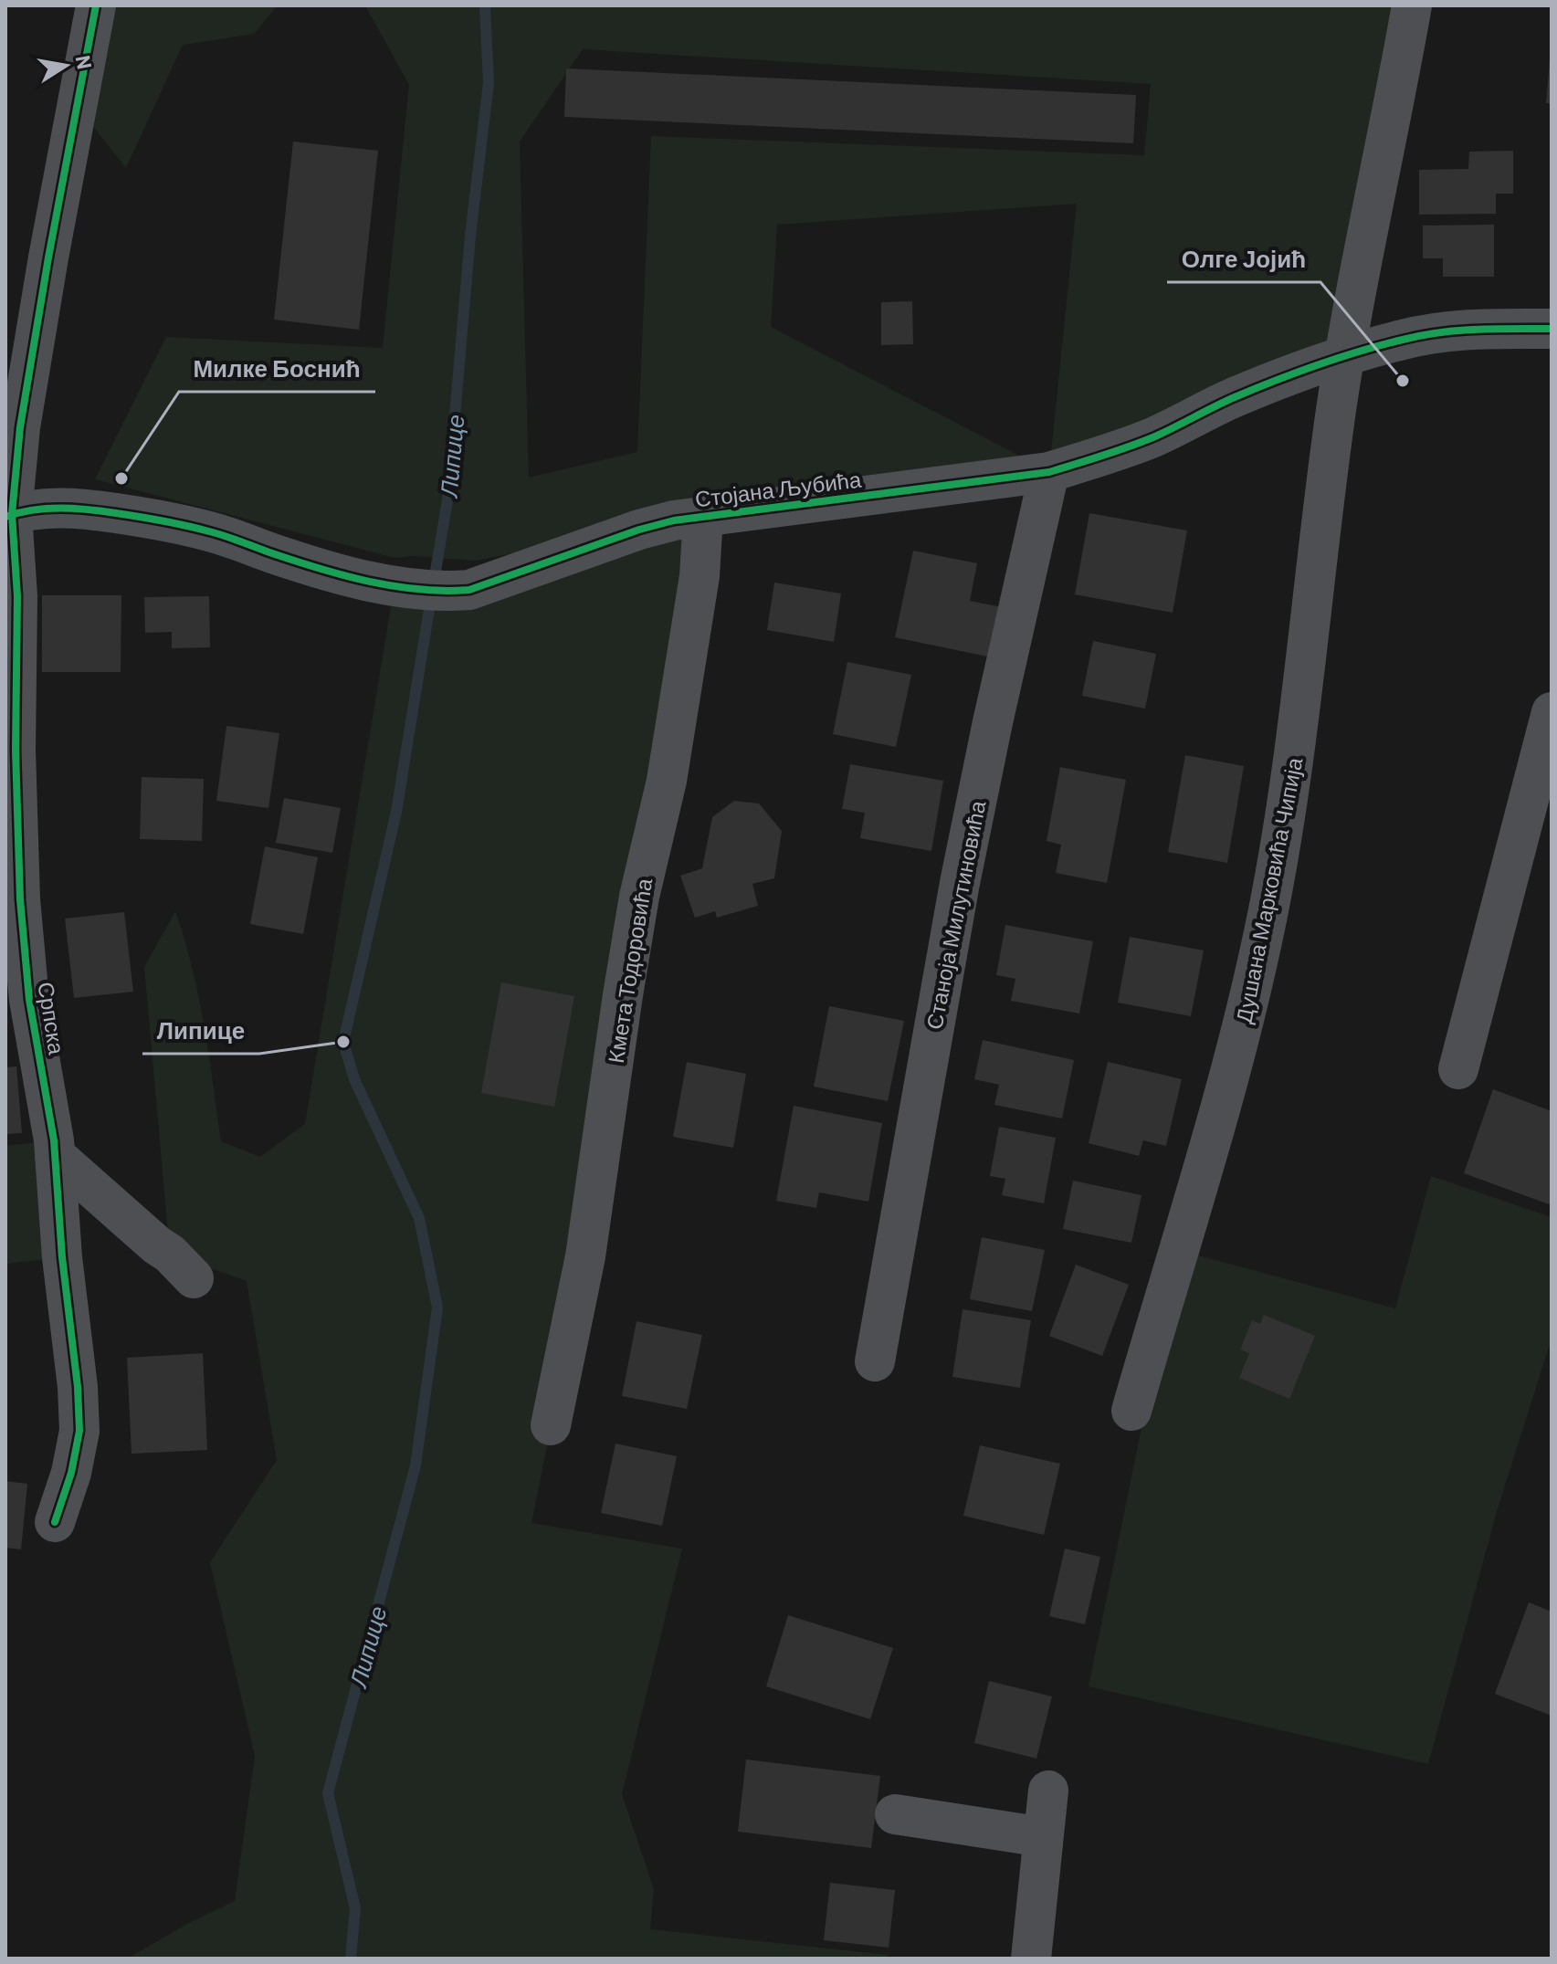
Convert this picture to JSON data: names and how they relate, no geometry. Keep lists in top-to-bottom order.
{
  "streets": {
    "street": [
      "Стојана Љубића",
      "Душана Марковића Чипија",
      "Станоја Милутиновића",
      "Кмета Тодоровића",
      "Српска"
    ]
  },
  "crossings": [
    ["Стојана Љубића", "Душана Марковића Чипија"],
    ["Стојана Љубића", "Станоја Милутиновића"],
    ["Стојана Љубића", "Кмета Тодоровића"],
    ["Стојана Љубића", "Српска"]
  ],
  "water": ["Липице"],
  "places": ["Олге Јојић", "Милке Боснић", "Липице"],
  "north": "right"
}
